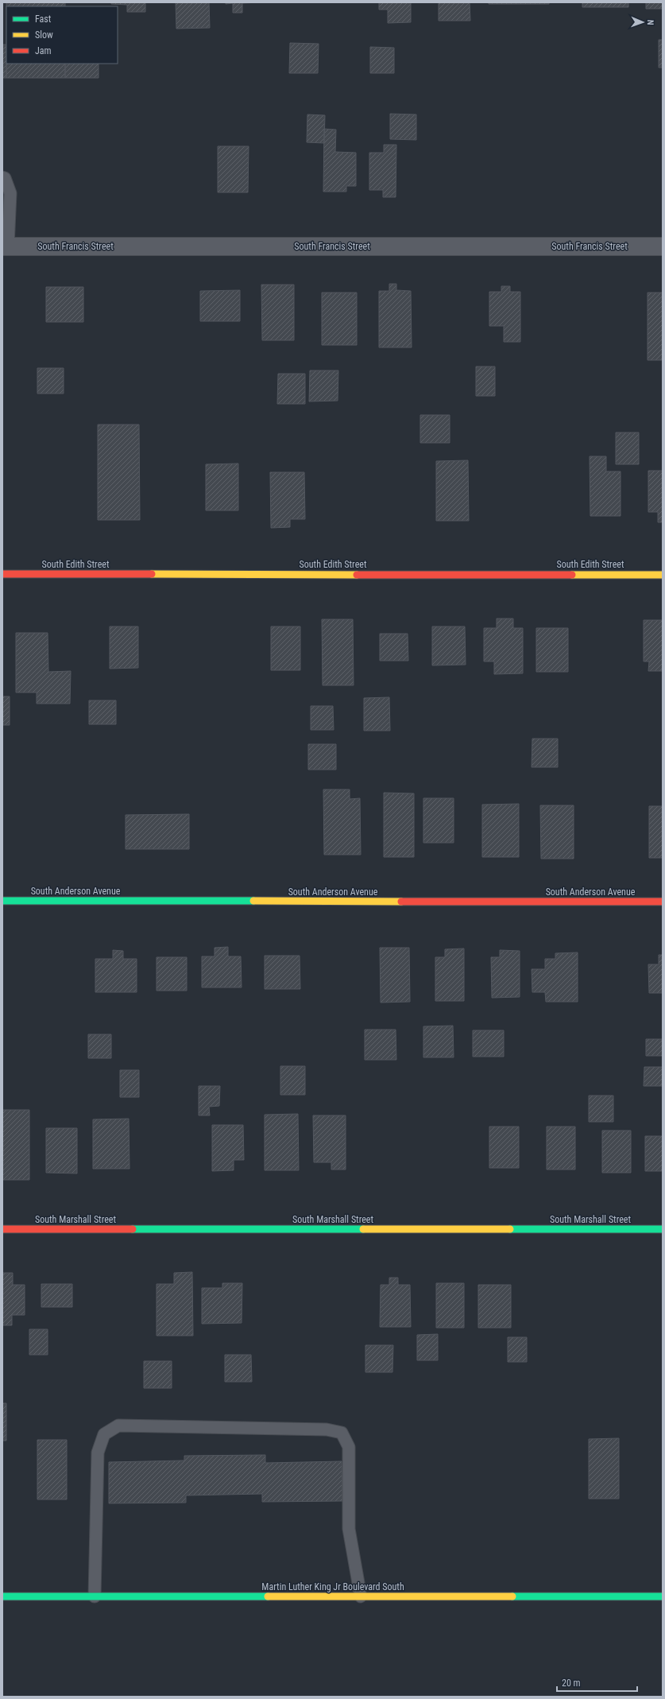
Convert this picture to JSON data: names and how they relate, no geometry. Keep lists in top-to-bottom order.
{
  "streets": {
    "street": [
      "South Francis Street",
      "South Edith Street",
      "South Anderson Avenue",
      "South Marshall Street",
      "Martin Luther King Jr Boulevard South"
    ]
  },
  "legend": ["Fast", "Slow", "Jam"],
  "scale_bar": "20 m",
  "north": "right"
}
